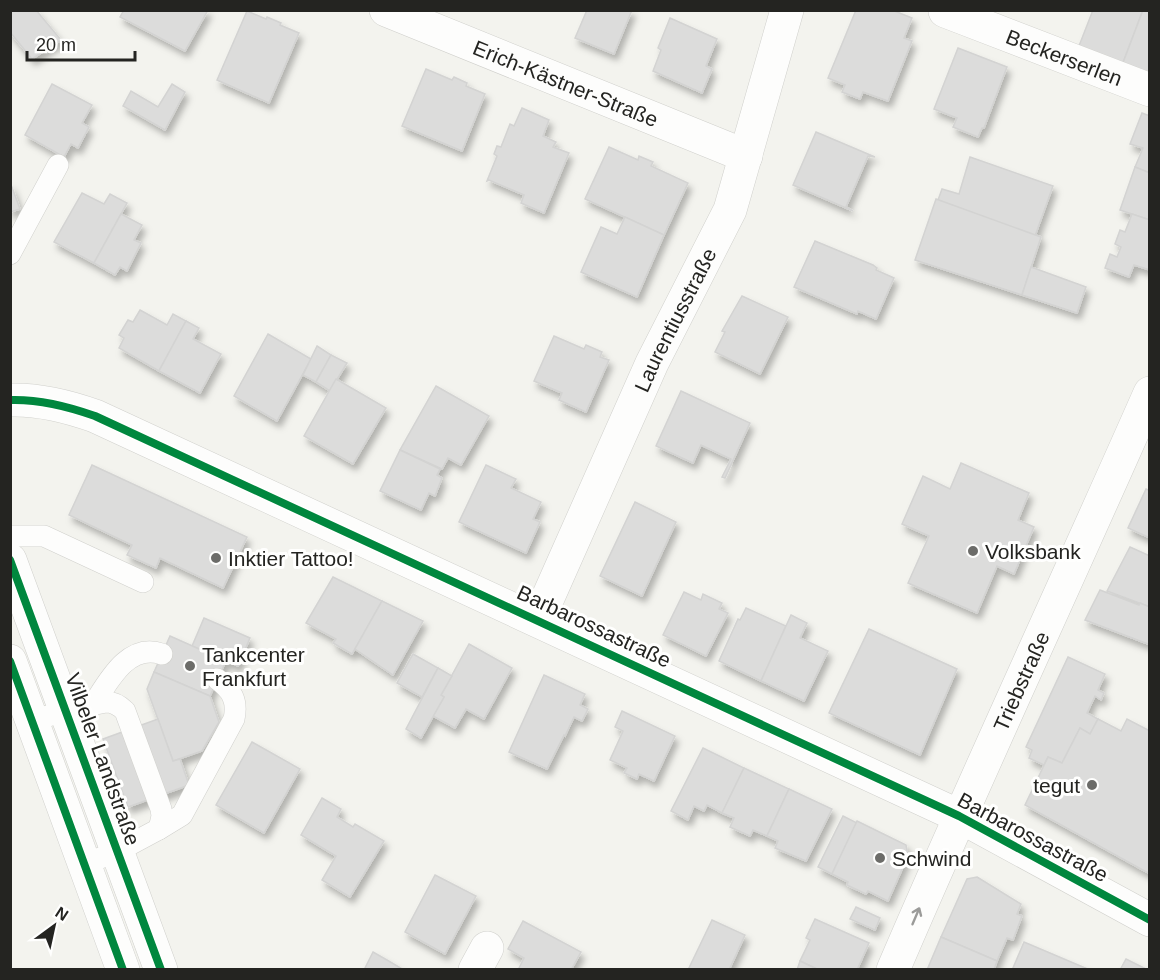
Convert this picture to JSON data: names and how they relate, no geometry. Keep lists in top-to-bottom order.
{
  "streets": {
    "street": [
      "Beckerserlen",
      "Erich-Kästner-Straße",
      "Laurentiusstraße",
      "Barbarossastraße",
      "Triebstraße",
      "Vilbeler Landstraße"
    ]
  },
  "crossings": [
    ["Erich-Kästner-Straße", "Laurentiusstraße"],
    ["Laurentiusstraße", "Barbarossastraße"],
    ["Barbarossastraße", "Triebstraße"]
  ],
  "places": [
    "Volksbank",
    "Inktier Tattoo!",
    "Tankcenter Frankfurt",
    "tegut",
    "Schwind"
  ],
  "scale_bar": "20 m",
  "north": "top right"
}
